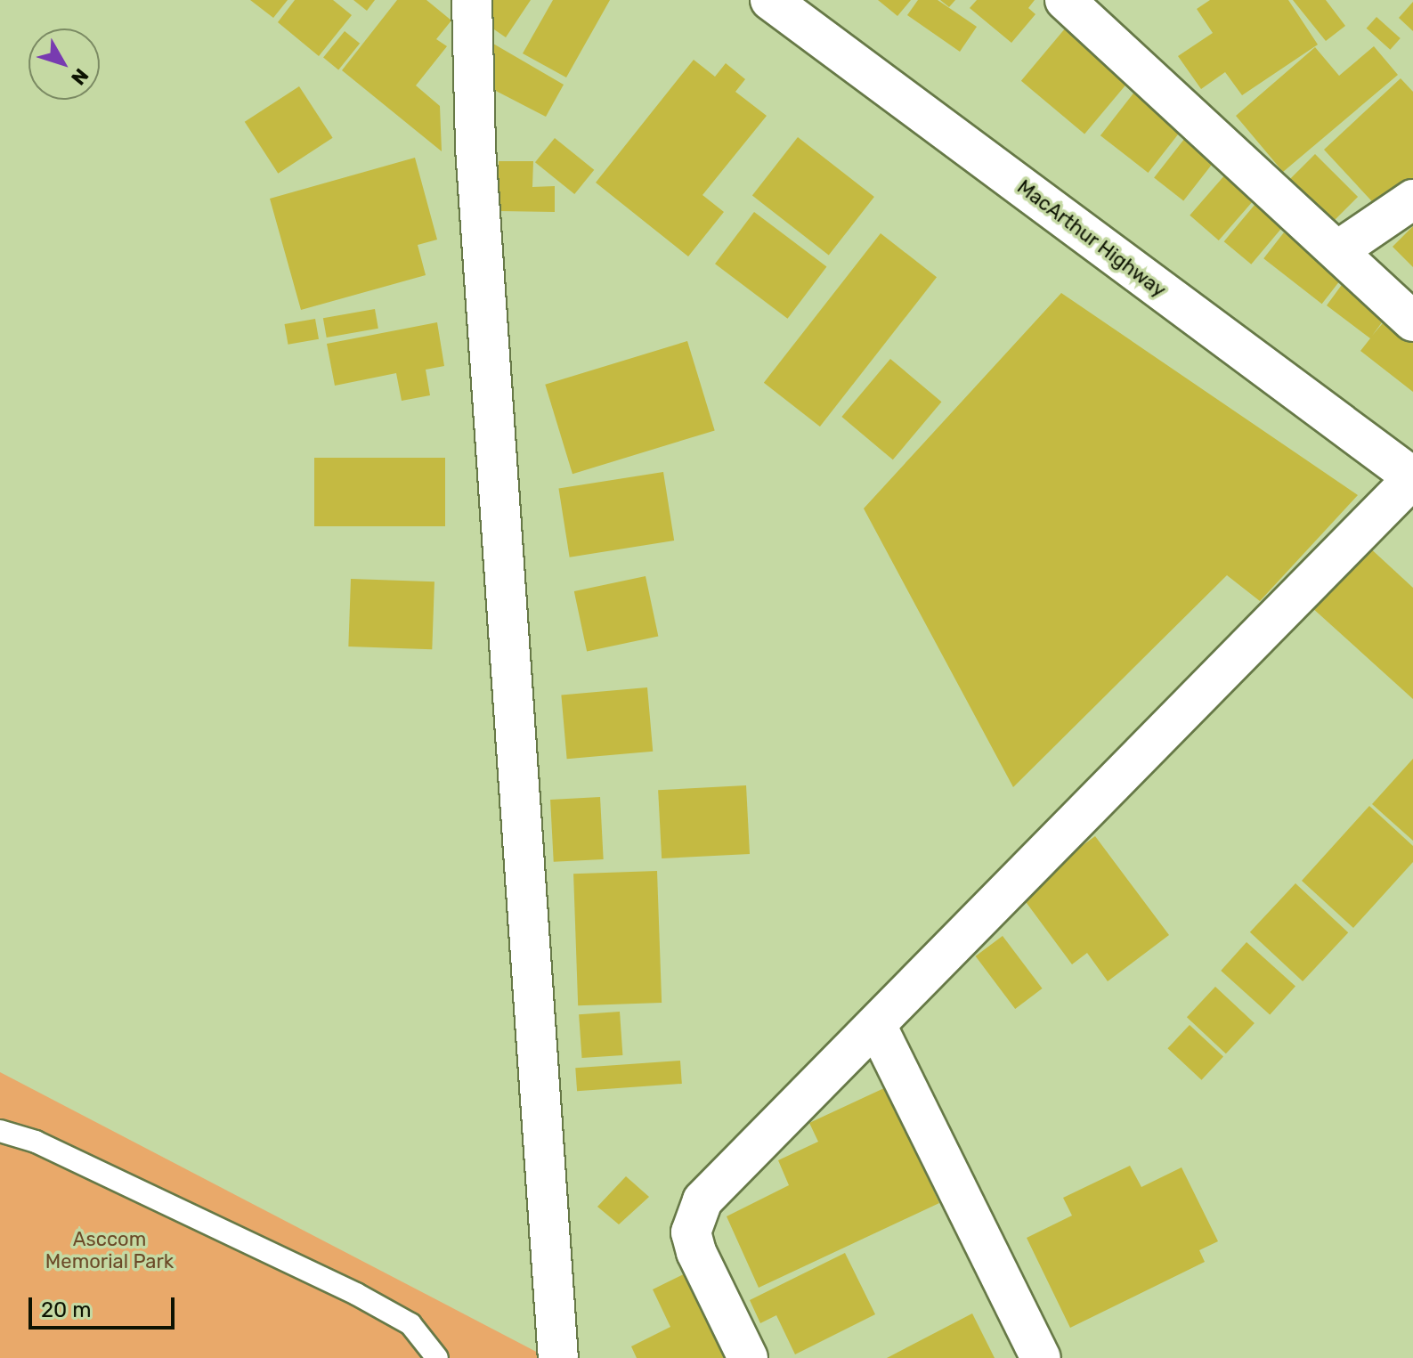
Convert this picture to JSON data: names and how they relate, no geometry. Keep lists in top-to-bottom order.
{
  "streets": {
    "main road": ["MacArthur Highway"]
  },
  "parks": ["Asccom Memorial Park"],
  "scale_bar": "20 m",
  "north": "bottom right"
}
